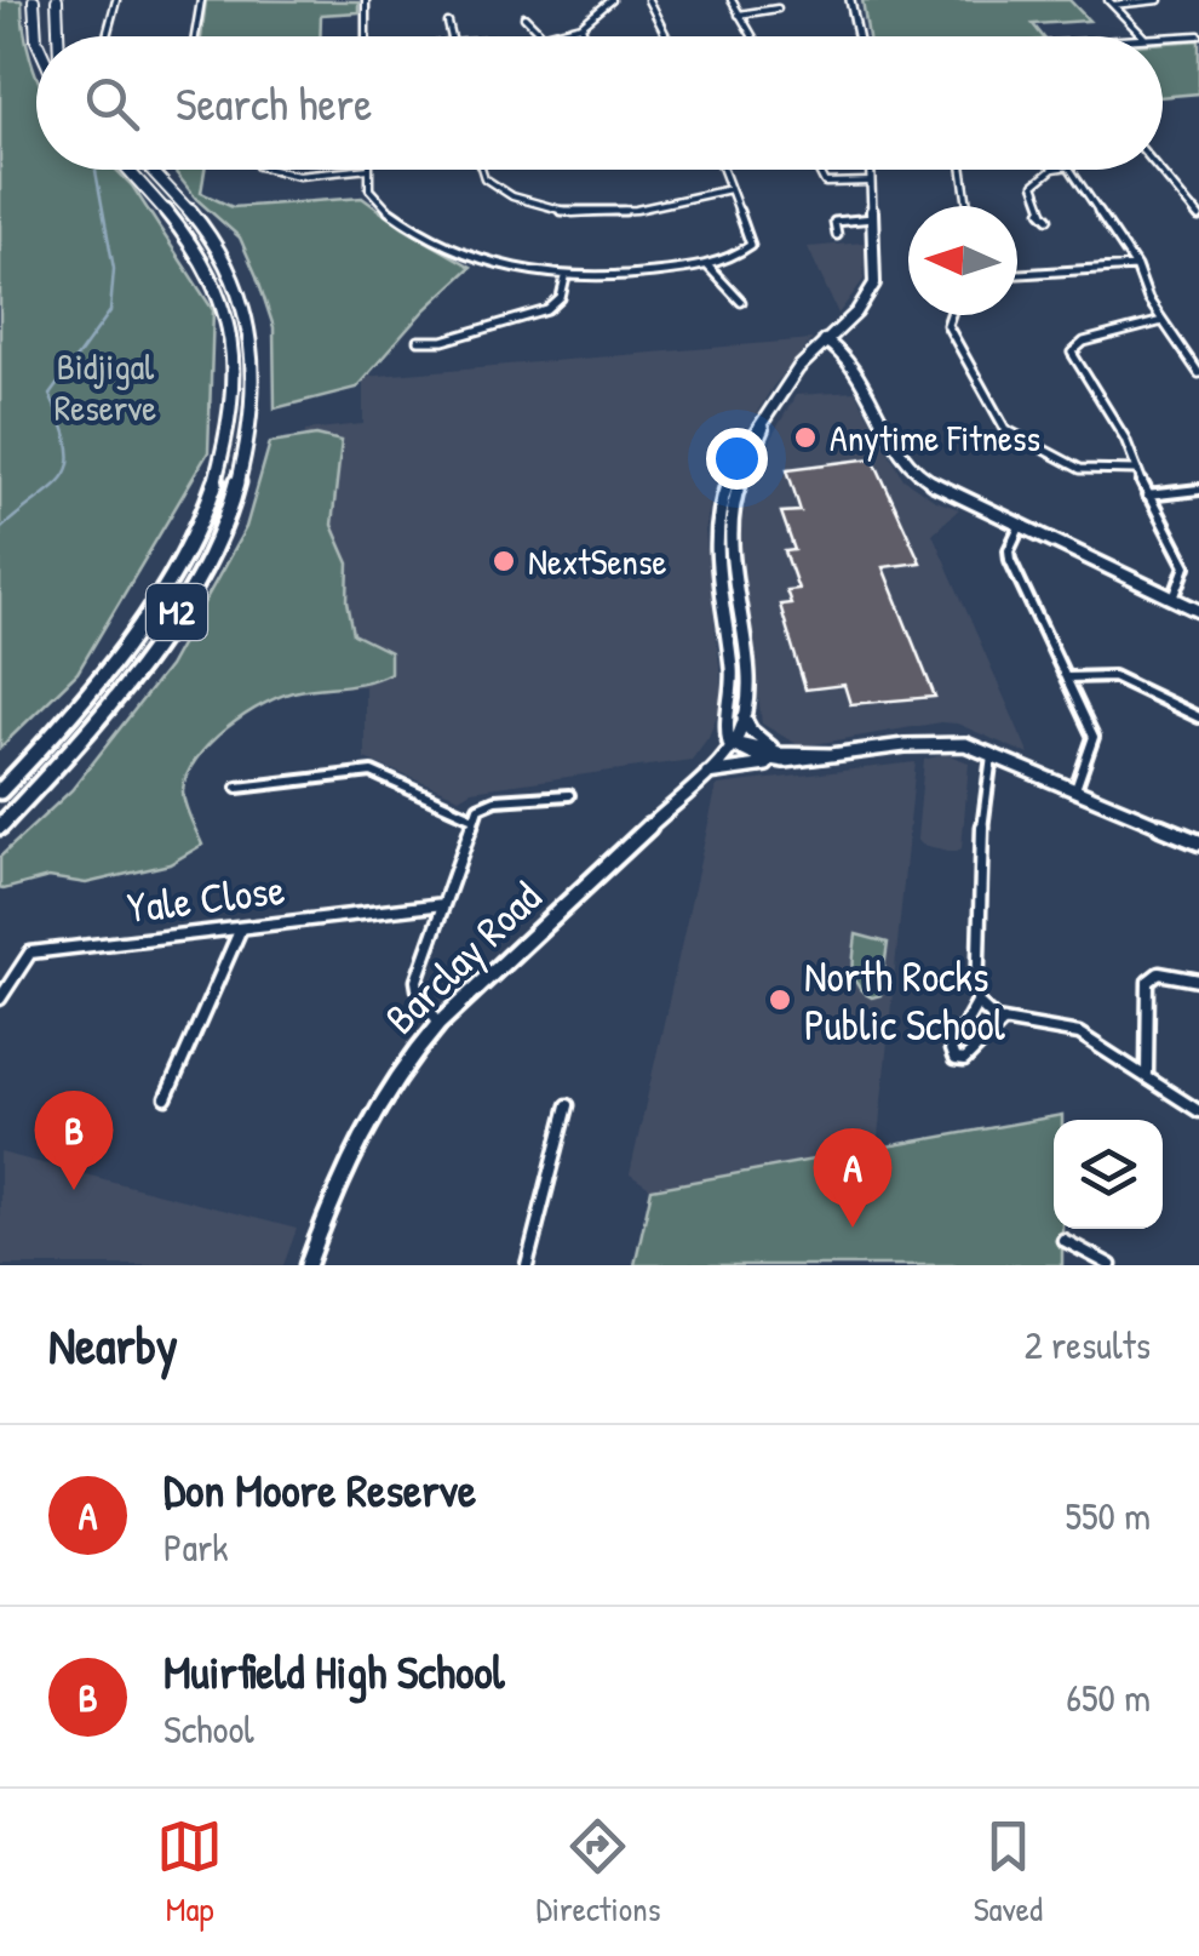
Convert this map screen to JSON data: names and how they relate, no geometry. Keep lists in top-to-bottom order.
{
  "streets": {
    "highway": ["M2"],
    "main road": ["Barclay Road"],
    "street": ["Yale Close"]
  },
  "parks": ["Bidjigal Reserve"],
  "places": ["Anytime Fitness", "NextSense", "North Rocks Public School"],
  "north": "left",
  "page": {
    "search": "Search here",
    "pins": ["B", "A"],
    "heading": ["Nearby", "2 results"],
    "list": [
      {
        "mark": "A",
        "name": "Don Moore Reserve",
        "note": "Park",
        "value": "550 m"
      },
      {
        "mark": "B",
        "name": "Muirfield High School",
        "note": "School",
        "value": "650 m"
      }
    ],
    "nav": ["Map", "Directions", "Saved"]
  }
}
